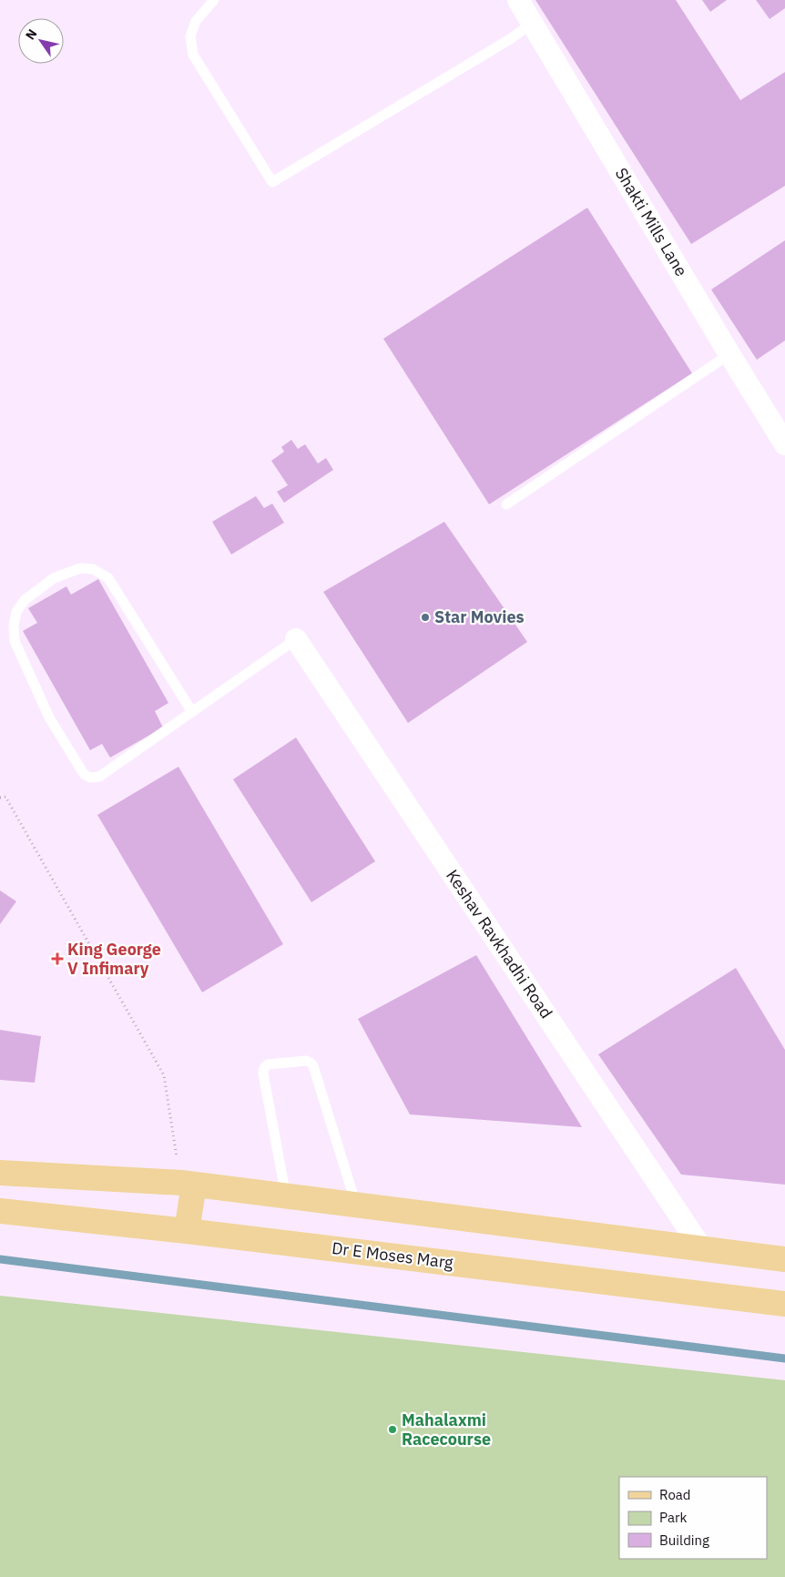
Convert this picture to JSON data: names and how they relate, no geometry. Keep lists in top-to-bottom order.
{
  "streets": {
    "main road": ["Dr E Moses Marg"],
    "street": ["Shakti Mills Lane", "Keshav Ravkhadhi Road"]
  },
  "places": {
    "other": ["Star Movies", "Mahalaxmi Racecourse"],
    "health": ["King George V Infimary"]
  },
  "legend": ["Road", "Park", "Building"],
  "north": "top left"
}
